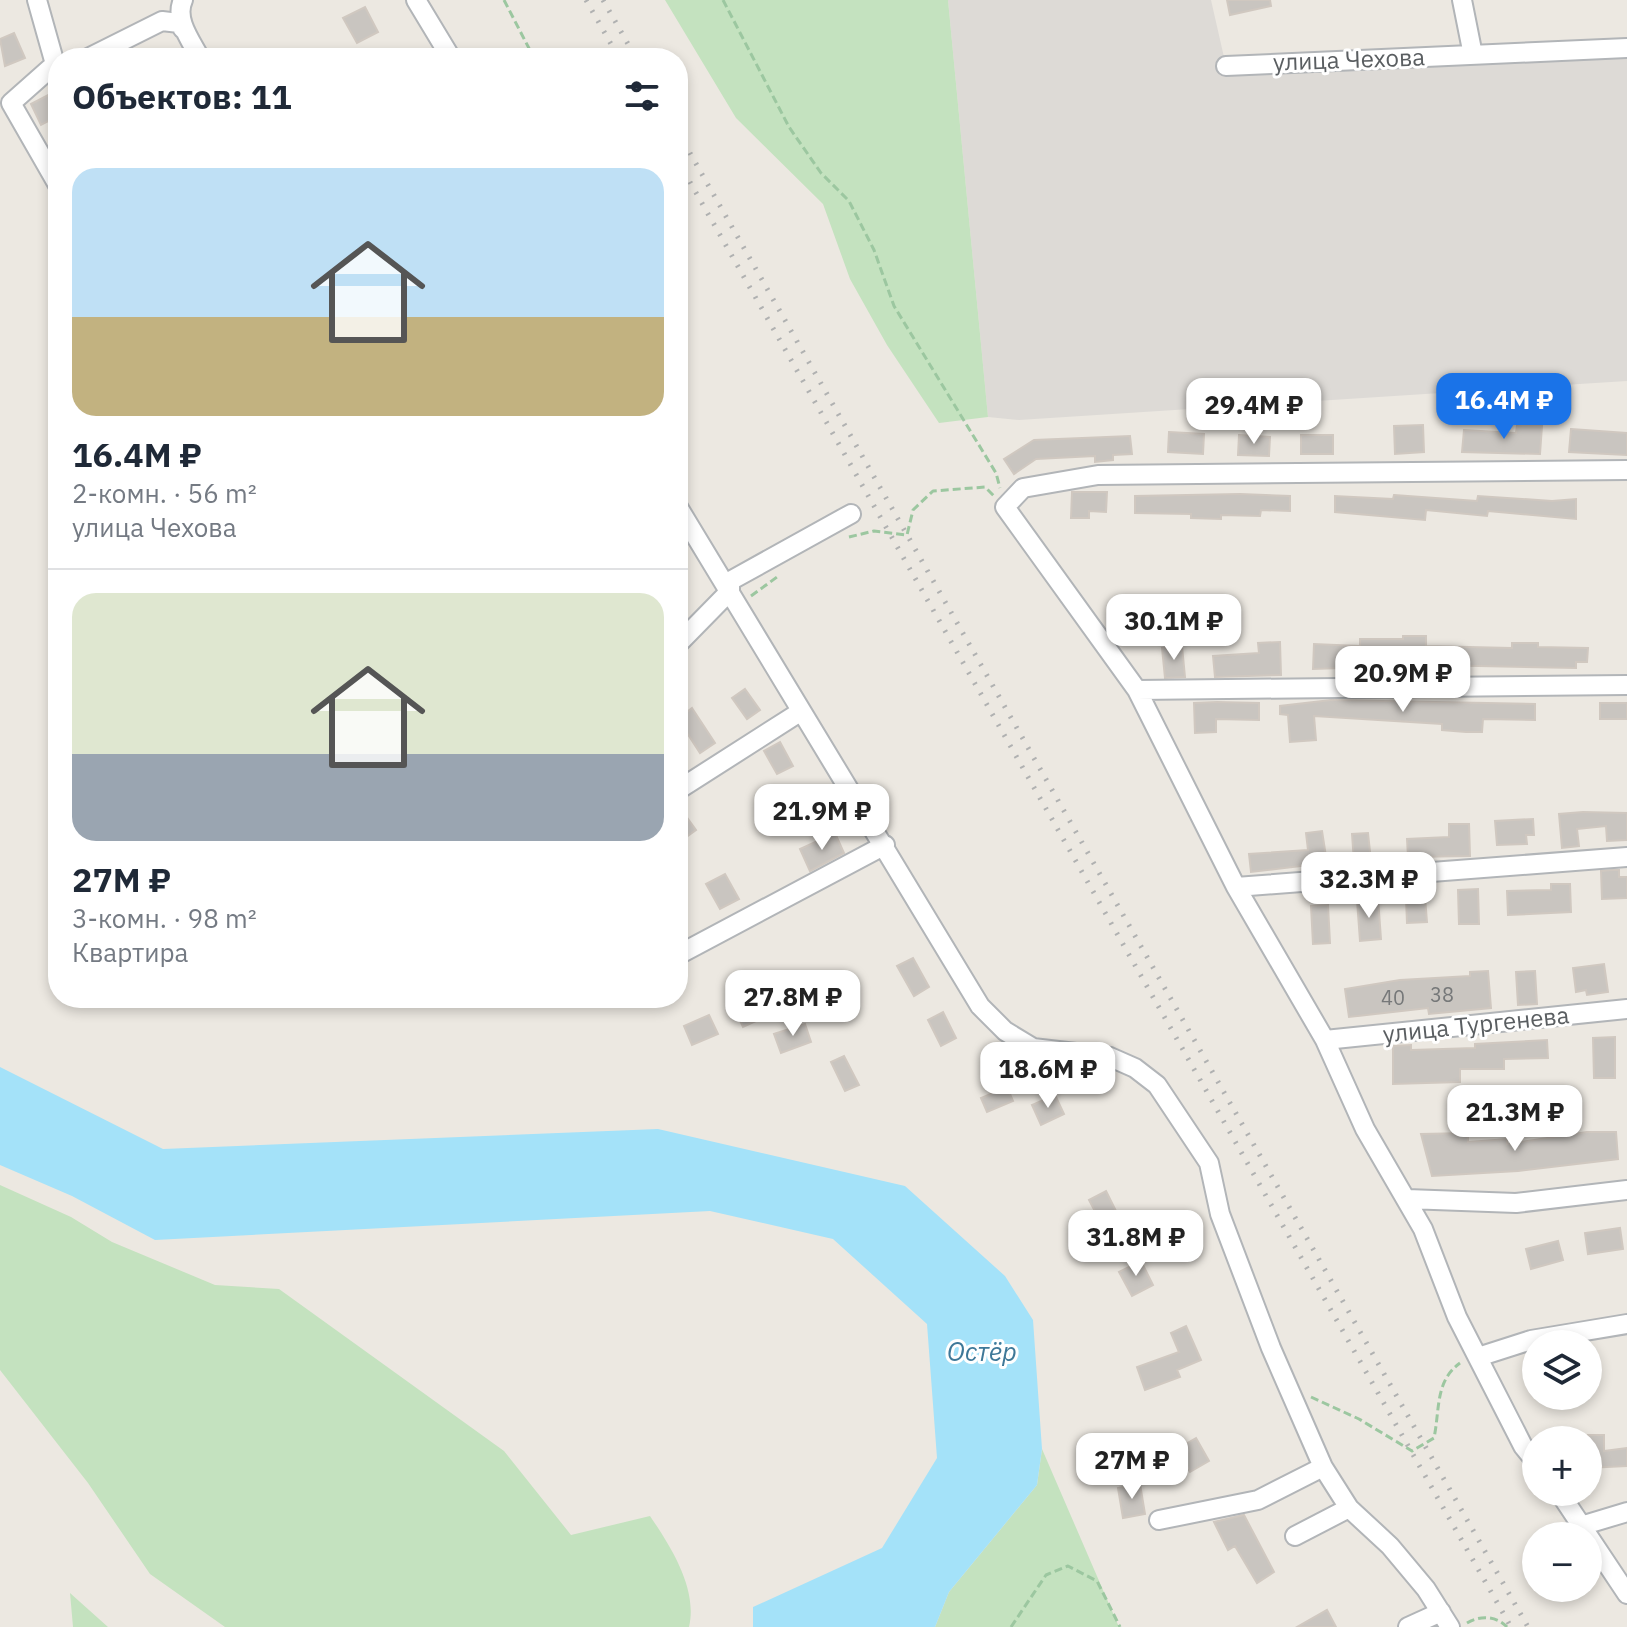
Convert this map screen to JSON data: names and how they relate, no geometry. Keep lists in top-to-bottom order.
{
  "streets": {
    "street": ["улица Чехова", "улица Тургенева"]
  },
  "water": ["Остёр"],
  "house_numbers": ["38", "40"],
  "page": {
    "heading": "Объектов: 11",
    "list": [
      {
        "name": "16.4M ₽",
        "note": "2-комн. · 56 m² · улица Чехова"
      },
      {
        "name": "27M ₽",
        "note": "3-комн. · 98 m² · Квартира"
      }
    ],
    "price": [
      "16.4M ₽",
      "29.4M ₽",
      "30.1M ₽",
      "20.9M ₽",
      "21.9M ₽",
      "32.3M ₽",
      "27.8M ₽",
      "18.6M ₽",
      "21.3M ₽",
      "31.8M ₽",
      "27M ₽"
    ],
    "map_buttons": ["+", "−"]
  }
}
